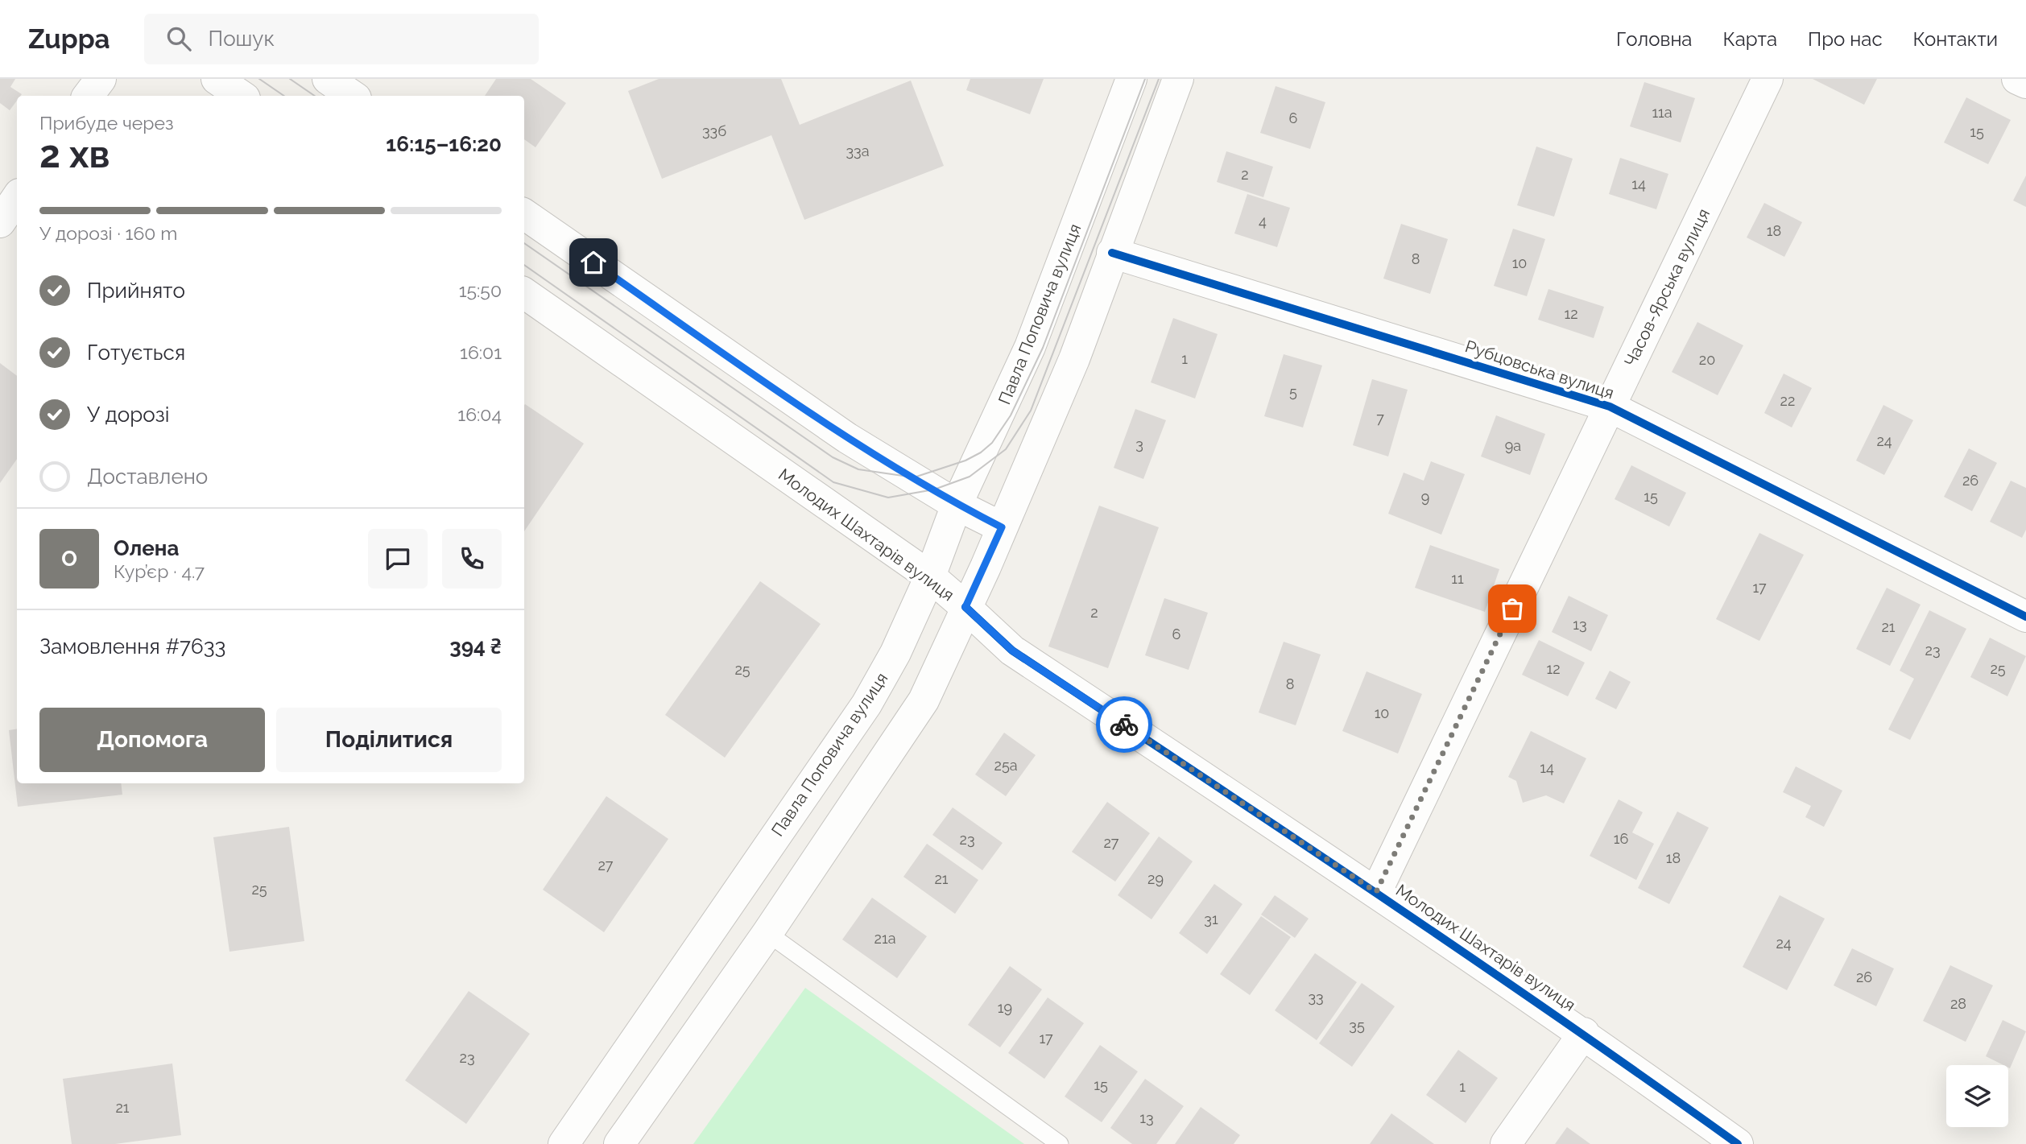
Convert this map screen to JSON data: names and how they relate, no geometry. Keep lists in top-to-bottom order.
{
  "streets": {
    "main road": [
      "Часов-Ярська вулиця",
      "Павла Поповича вулиця",
      "Рубцовська вулиця",
      "Молодих Шахтарів вулиця"
    ]
  },
  "crossings": [
    ["Часов-Ярська вулиця", "Рубцовська вулиця"],
    ["Часов-Ярська вулиця", "Молодих Шахтарів вулиця"],
    ["Павла Поповича вулиця", "Молодих Шахтарів вулиця"]
  ],
  "house_numbers": [
    "11а",
    "6",
    "33б",
    "15",
    "33а",
    "2",
    "14",
    "4",
    "18",
    "8",
    "10",
    "12",
    "1",
    "20",
    "5",
    "22",
    "7",
    "24",
    "3",
    "9а",
    "26",
    "15",
    "9",
    "11",
    "17",
    "2",
    "13",
    "21",
    "6",
    "23",
    "12",
    "25",
    "25",
    "8",
    "10",
    "25а",
    "14",
    "16",
    "23",
    "27",
    "18",
    "27",
    "21",
    "29",
    "25",
    "31",
    "21а",
    "24",
    "26",
    "33",
    "28",
    "19",
    "35",
    "17",
    "23",
    "15",
    "1",
    "21",
    "13"
  ],
  "page": {
    "header": "Zuppa",
    "search": "Пошук",
    "nav": [
      "Головна",
      "Карта",
      "Про нас",
      "Контакти"
    ],
    "heading": ["2 хв", "Прибуде через", "16:15–16:20"],
    "panel": [
      "Олена",
      "Кур’єр · 4.7",
      "Замовлення #7633",
      "394 ₴"
    ],
    "bar": "У дорозі · 160 m",
    "list": [
      ["Прийнято", "15:50"],
      ["Готується", "16:01"],
      ["У дорозі", "16:04"],
      "Доставлено"
    ],
    "round": "О",
    "buttons": ["Допомога", "Поділитися"]
  }
}
